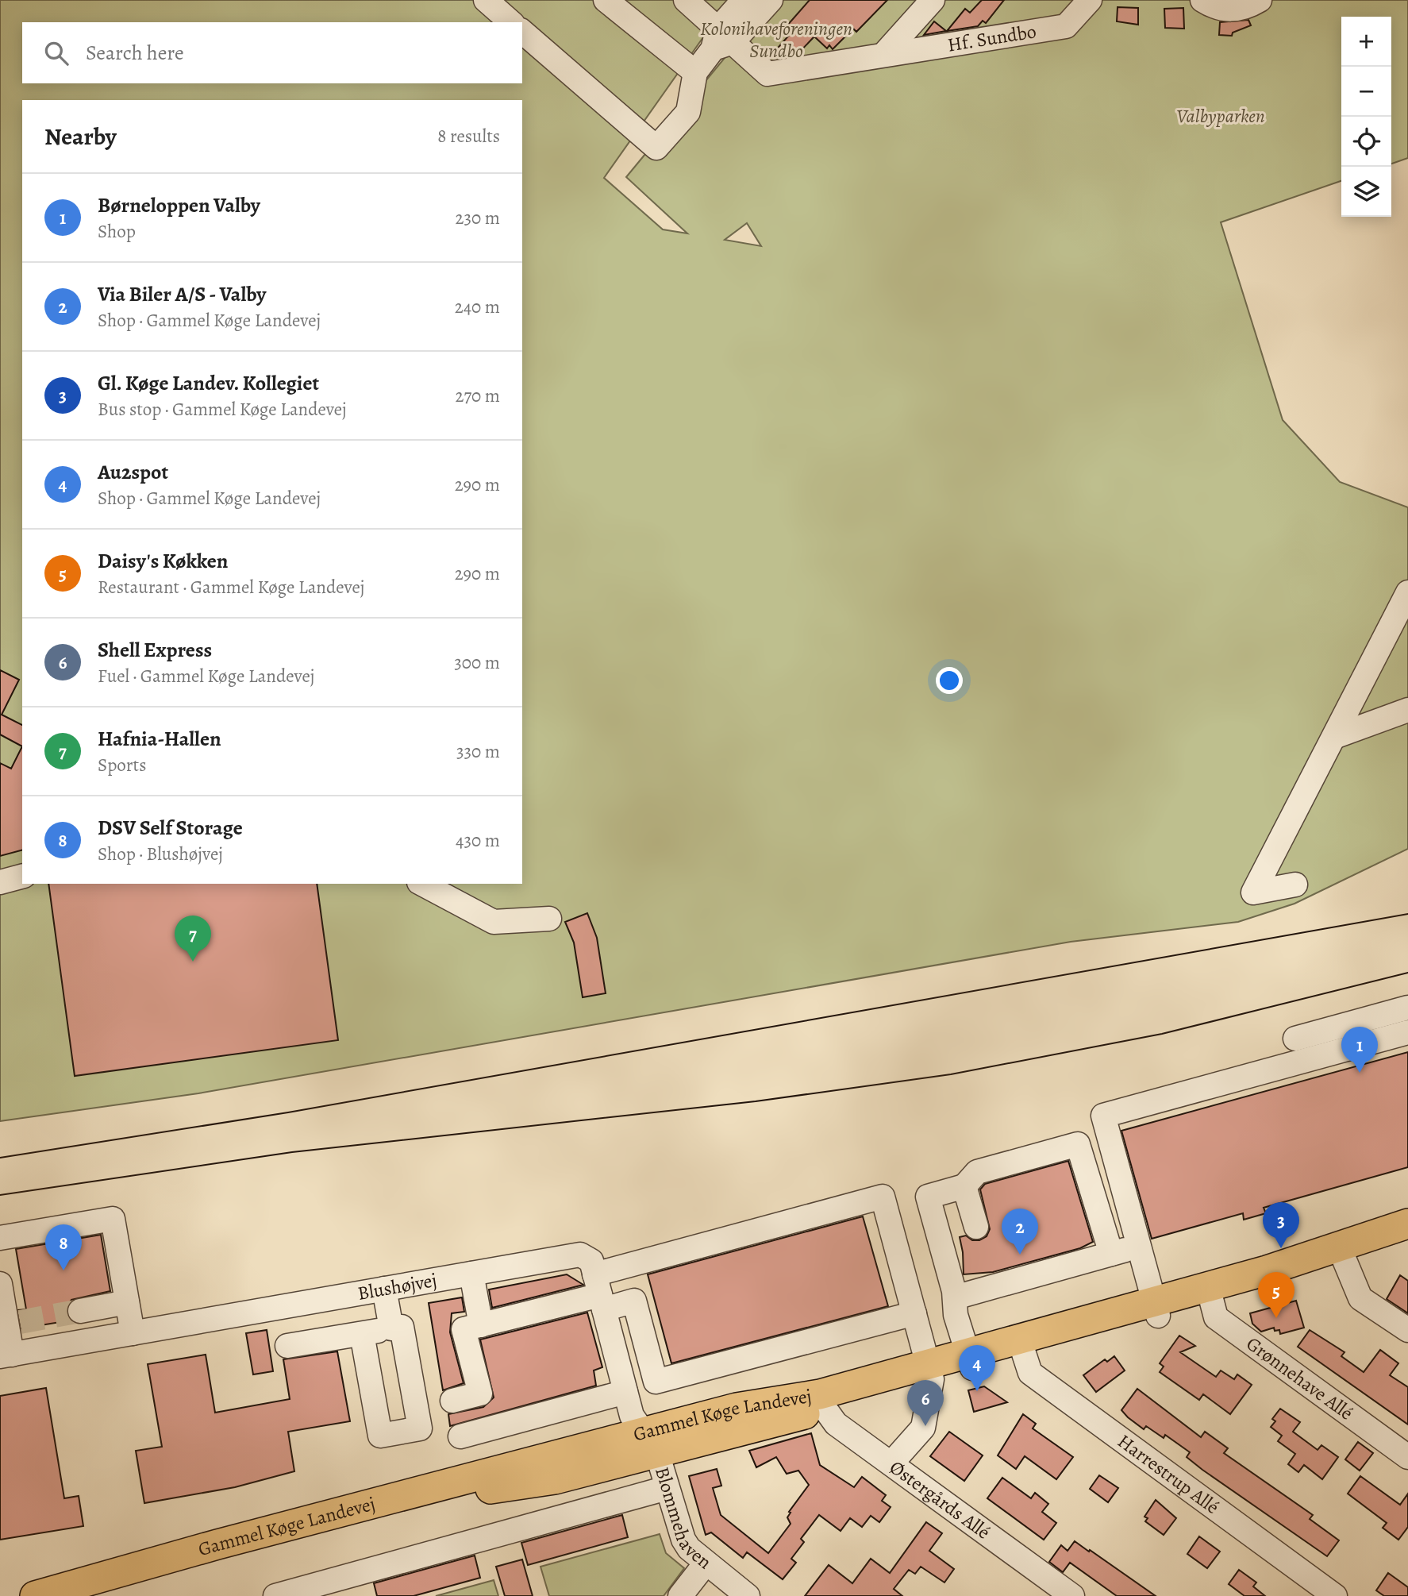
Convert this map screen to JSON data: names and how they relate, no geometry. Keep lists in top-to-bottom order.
{
  "streets": {
    "main road": ["Gammel Køge Landevej"],
    "street": [
      "Hf. Sundbo",
      "Blushøjvej",
      "Grønnehave Allé",
      "Harrestrup Allé",
      "Østergårds Allé",
      "Blommehaven"
    ]
  },
  "crossings": [
    ["Blushøjvej", "Gammel Køge Landevej"],
    ["Blushøjvej", "Blommehaven"],
    ["Grønnehave Allé", "Gammel Køge Landevej"],
    ["Gammel Køge Landevej", "Harrestrup Allé"],
    ["Gammel Køge Landevej", "Østergårds Allé"],
    ["Gammel Køge Landevej", "Blommehaven"]
  ],
  "parks": ["Kolonihaveforeningen Sundbo", "Valbyparken"],
  "page": {
    "map_buttons": ["+", "−"],
    "search": "Search here",
    "heading": ["Nearby", "8 results"],
    "list": [
      {
        "mark": "1",
        "name": "Børneloppen Valby",
        "note": "Shop",
        "value": "230 m"
      },
      {
        "mark": "2",
        "name": "Via Biler A/S - Valby",
        "note": "Shop · Gammel Køge Landevej",
        "value": "240 m"
      },
      {
        "mark": "3",
        "name": "Gl. Køge Landev. Kollegiet",
        "note": "Bus stop · Gammel Køge Landevej",
        "value": "270 m"
      },
      {
        "mark": "4",
        "name": "Au2spot",
        "note": "Shop · Gammel Køge Landevej",
        "value": "290 m"
      },
      {
        "mark": "5",
        "name": "Daisy's Køkken",
        "note": "Restaurant · Gammel Køge Landevej",
        "value": "290 m"
      },
      {
        "mark": "6",
        "name": "Shell Express",
        "note": "Fuel · Gammel Køge Landevej",
        "value": "300 m"
      },
      {
        "mark": "7",
        "name": "Hafnia-Hallen",
        "note": "Sports",
        "value": "330 m"
      },
      {
        "mark": "8",
        "name": "DSV Self Storage",
        "note": "Shop · Blushøjvej",
        "value": "430 m"
      }
    ],
    "pins": [
      "7",
      "1",
      "3",
      "2",
      "8",
      "5",
      "4",
      "6"
    ]
  }
}
